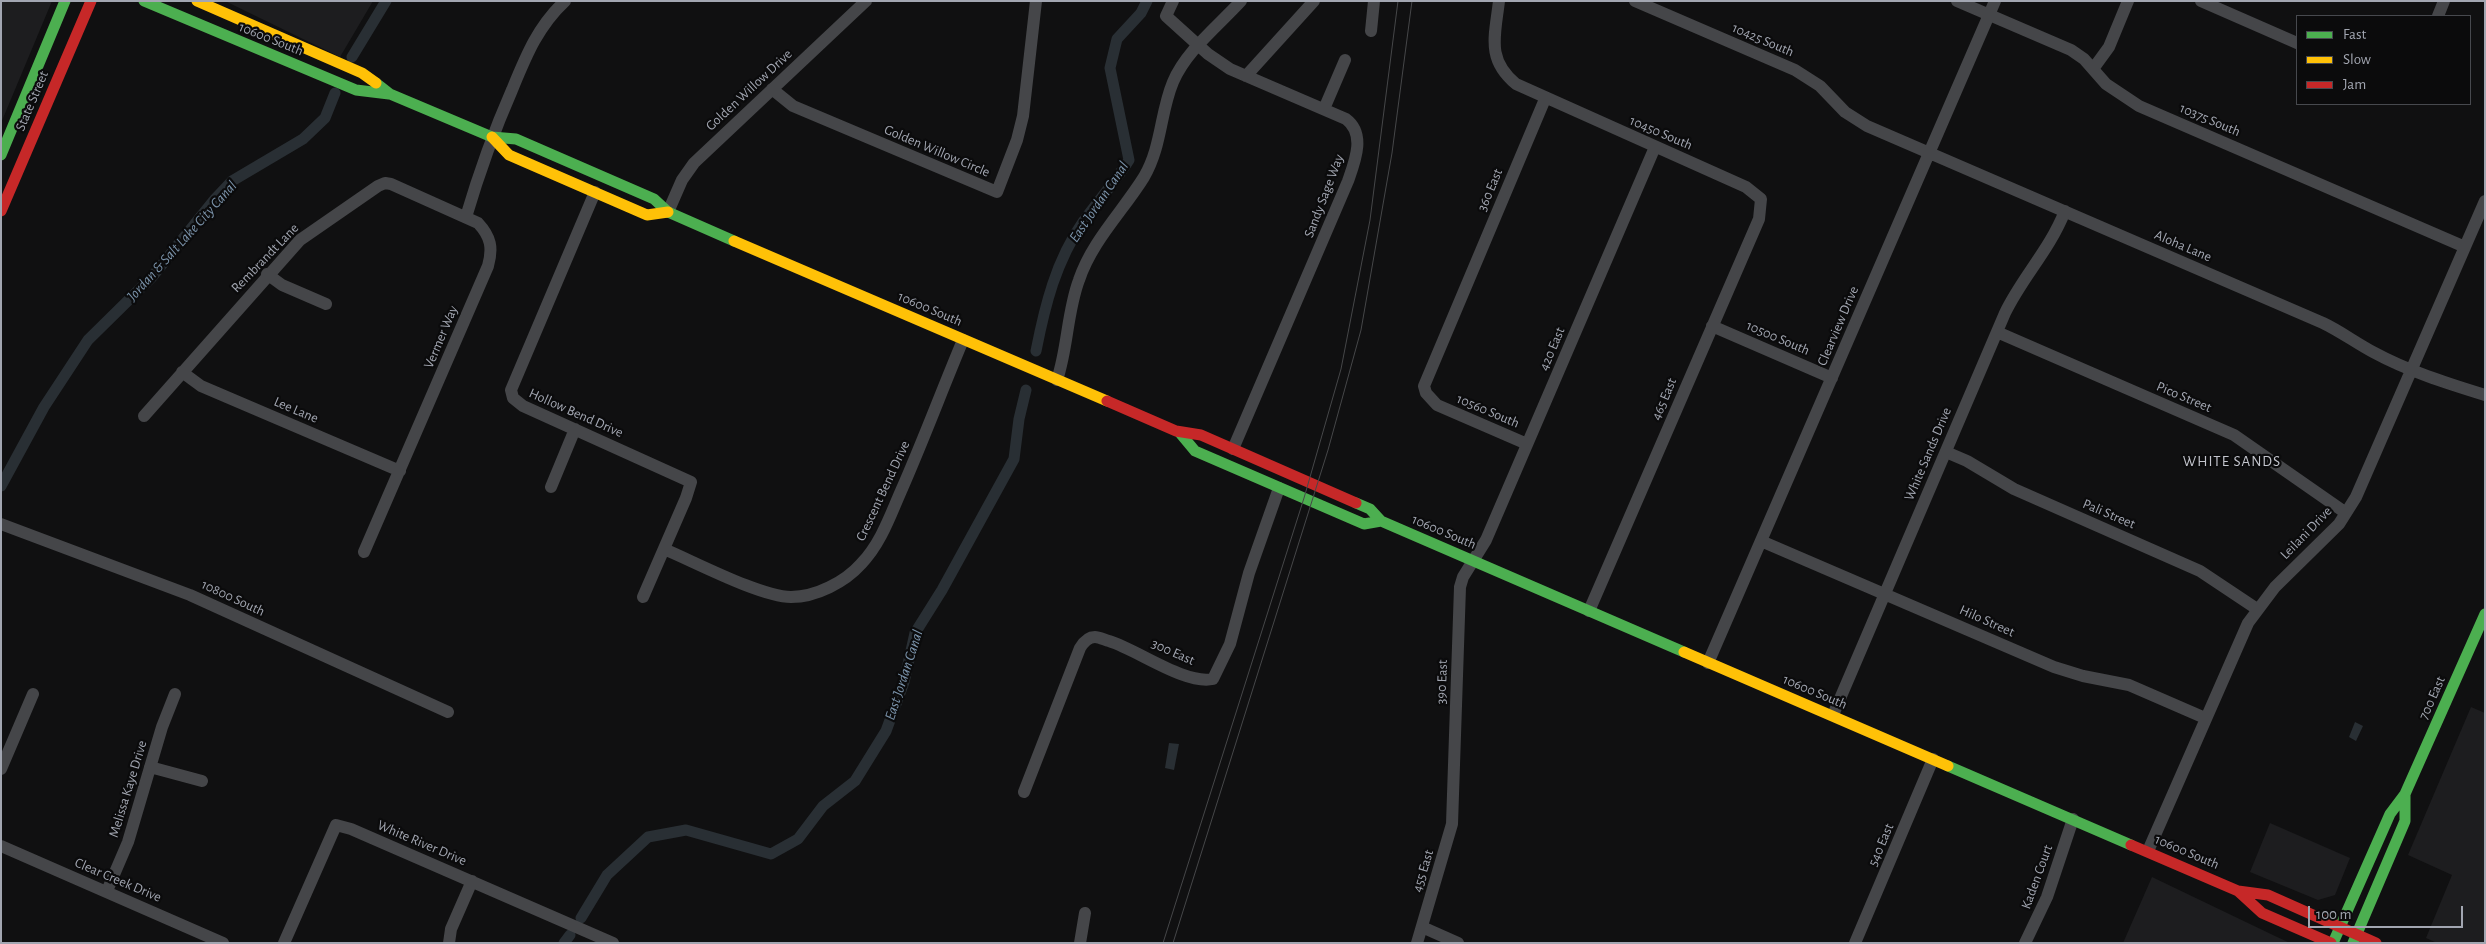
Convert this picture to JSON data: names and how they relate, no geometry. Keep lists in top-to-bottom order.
{
  "streets": {
    "main road": ["10600 South", "State Street", "700 East"],
    "street": [
      "10425 South",
      "Golden Willow Drive",
      "10375 South",
      "10450 South",
      "Golden Willow Circle",
      "360 East",
      "Sandy Sage Way",
      "Aloha Lane",
      "Rembrandt Lane",
      "Clearview Drive",
      "Vermer Way",
      "10500 South",
      "420 East",
      "Pico Street",
      "465 East",
      "Lee Lane",
      "10560 South",
      "Hollow Bend Drive",
      "White Sands Drive",
      "Crescent Bend Drive",
      "Pali Street",
      "Leilani Drive",
      "10800 South",
      "Hilo Street",
      "300 East",
      "390 East",
      "Melissa Kaye Drive",
      "White River Drive",
      "540 East",
      "455 East",
      "Kaden Court",
      "Clear Creek Drive"
    ]
  },
  "crossings": [
    ["10600 South", "Golden Willow Drive"],
    ["10600 South", "Sandy Sage Way"],
    ["10600 South", "Clearview Drive"],
    ["10600 South", "420 East"],
    ["10600 South", "465 East"],
    ["10600 South", "Hollow Bend Drive"],
    ["10600 South", "White Sands Drive"],
    ["10600 South", "Crescent Bend Drive"],
    ["10600 South", "Leilani Drive"],
    ["10600 South", "300 East"],
    ["10600 South", "390 East"],
    ["10600 South", "700 East"],
    ["10600 South", "540 East"],
    ["10600 South", "Kaden Court"],
    ["10425 South", "Aloha Lane"],
    ["Golden Willow Drive", "Golden Willow Circle"],
    ["10375 South", "Clearview Drive"],
    ["10375 South", "Leilani Drive"],
    ["10450 South", "360 East"],
    ["10450 South", "420 East"],
    ["10450 South", "465 East"],
    ["360 East", "10560 South"],
    ["Aloha Lane", "Clearview Drive"],
    ["Aloha Lane", "White Sands Drive"],
    ["Aloha Lane", "Leilani Drive"],
    ["Rembrandt Lane", "Vermer Way"],
    ["Rembrandt Lane", "Lee Lane"],
    ["Clearview Drive", "10500 South"],
    ["Clearview Drive", "Hilo Street"],
    ["Vermer Way", "Lee Lane"],
    ["10500 South", "465 East"],
    ["420 East", "10560 South"],
    ["420 East", "390 East"],
    ["Pico Street", "White Sands Drive"],
    ["Pico Street", "Leilani Drive"],
    ["Hollow Bend Drive", "Crescent Bend Drive"],
    ["White Sands Drive", "Pali Street"],
    ["White Sands Drive", "Hilo Street"],
    ["Pali Street", "Leilani Drive"],
    ["Leilani Drive", "Hilo Street"],
    ["390 East", "455 East"],
    ["Melissa Kaye Drive", "Clear Creek Drive"]
  ],
  "districts": ["WHITE SANDS"],
  "water": ["East Jordan Canal", "Jordan & Salt Lake City Canal"],
  "legend": ["Fast", "Slow", "Jam"],
  "scale_bar": "100 m"
}
